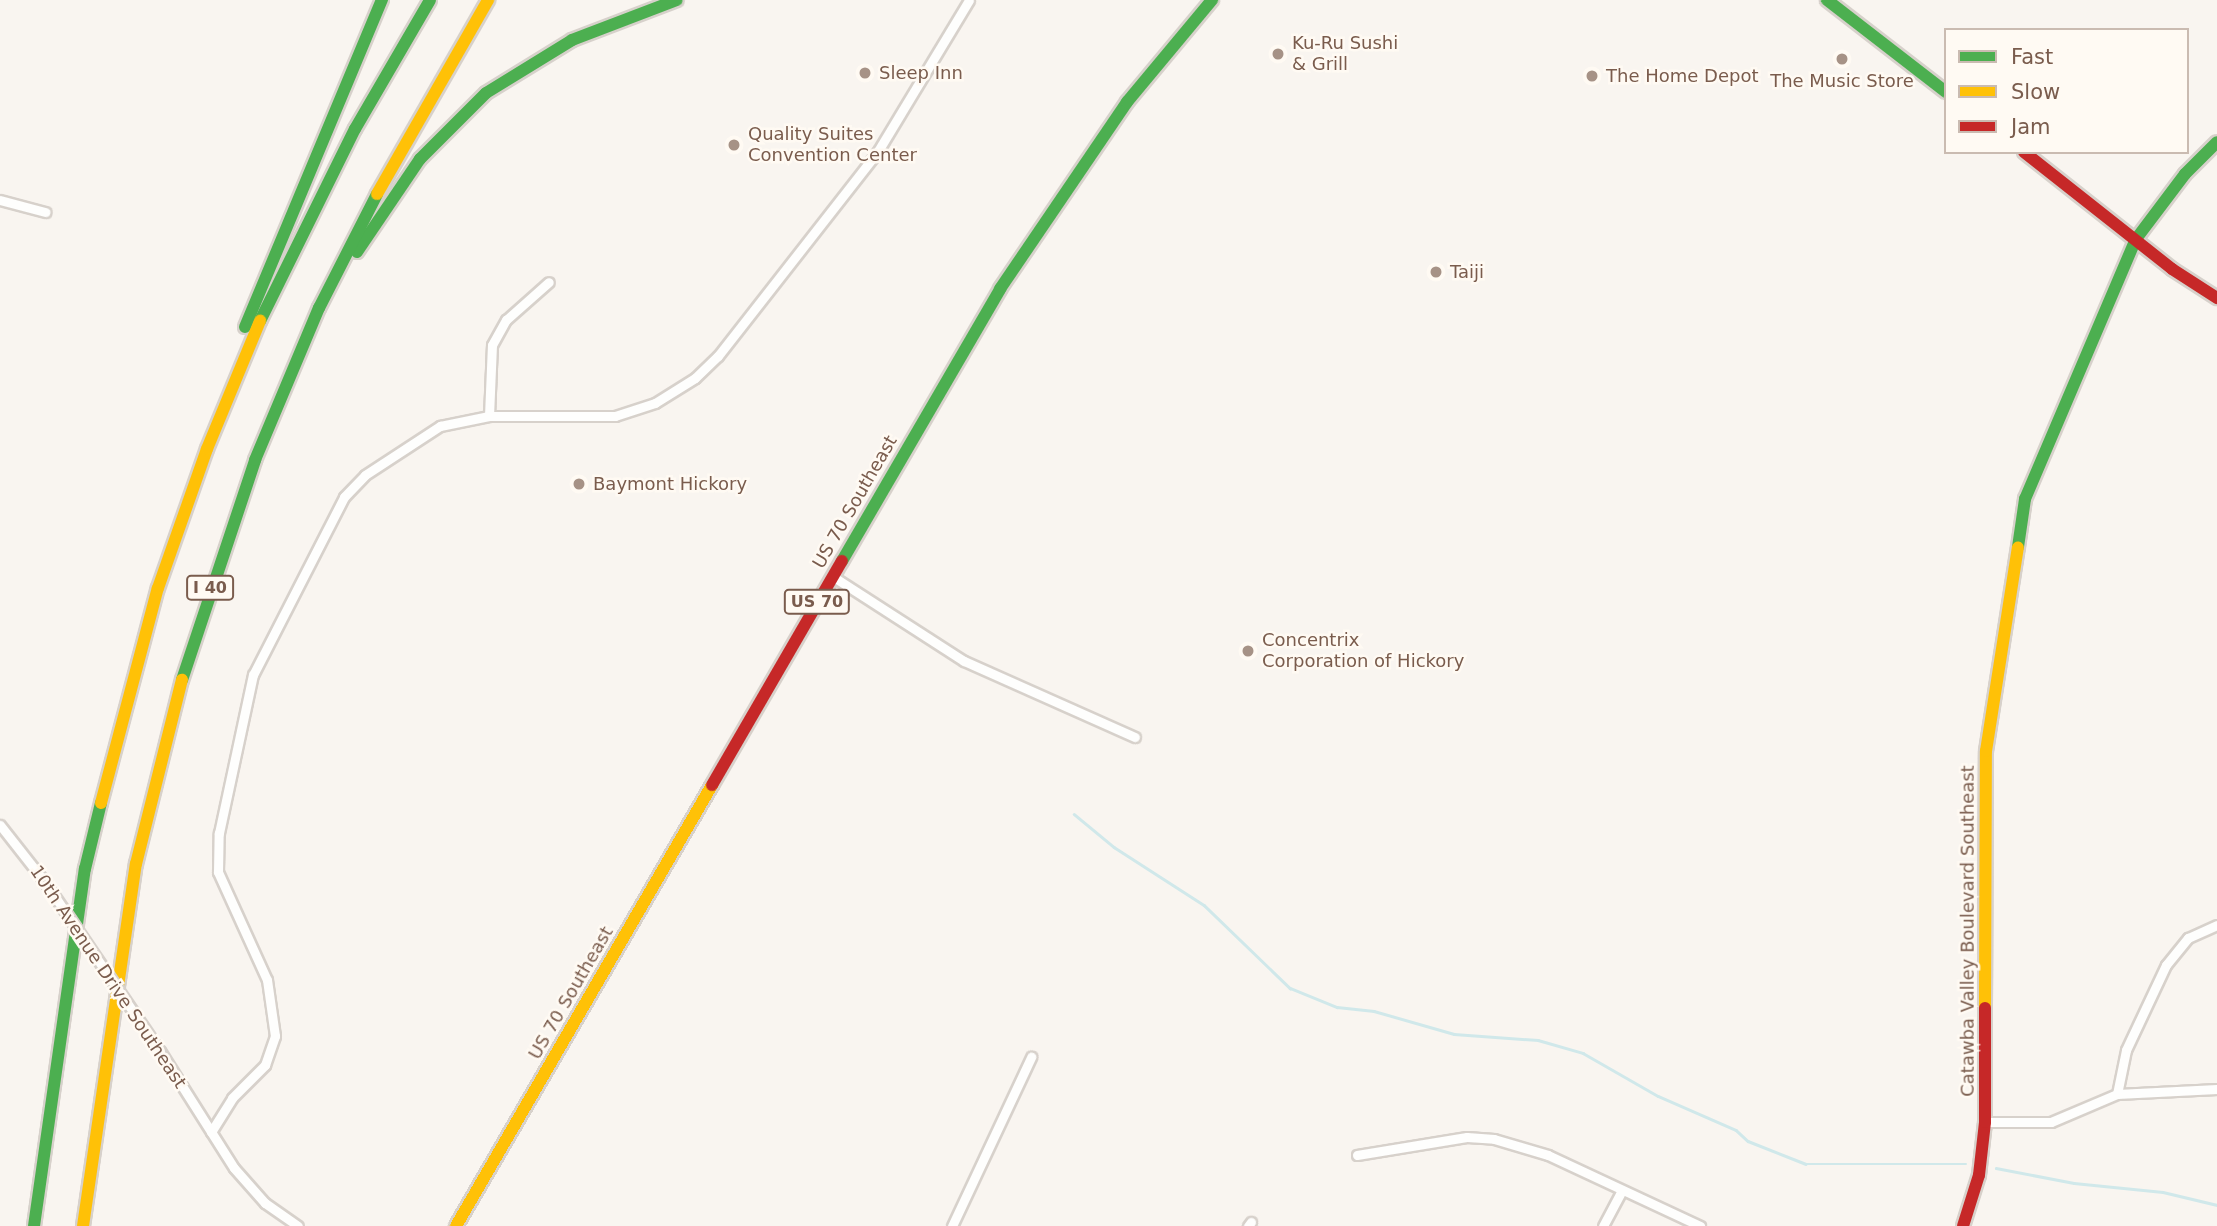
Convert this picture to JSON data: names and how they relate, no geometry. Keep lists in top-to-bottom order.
{
  "streets": {
    "main road": [
      "US 70 Southeast",
      "I 40",
      "US 70",
      "Catawba Valley Boulevard Southeast"
    ],
    "street": ["10th Avenue Drive Southeast"]
  },
  "places": [
    "Ku-Ru Sushi & Grill",
    "The Music Store",
    "Sleep Inn",
    "The Home Depot",
    "Quality Suites Convention Center",
    "Taiji",
    "Baymont Hickory",
    "Concentrix Corporation of Hickory"
  ],
  "legend": ["Fast", "Slow", "Jam"]
}
